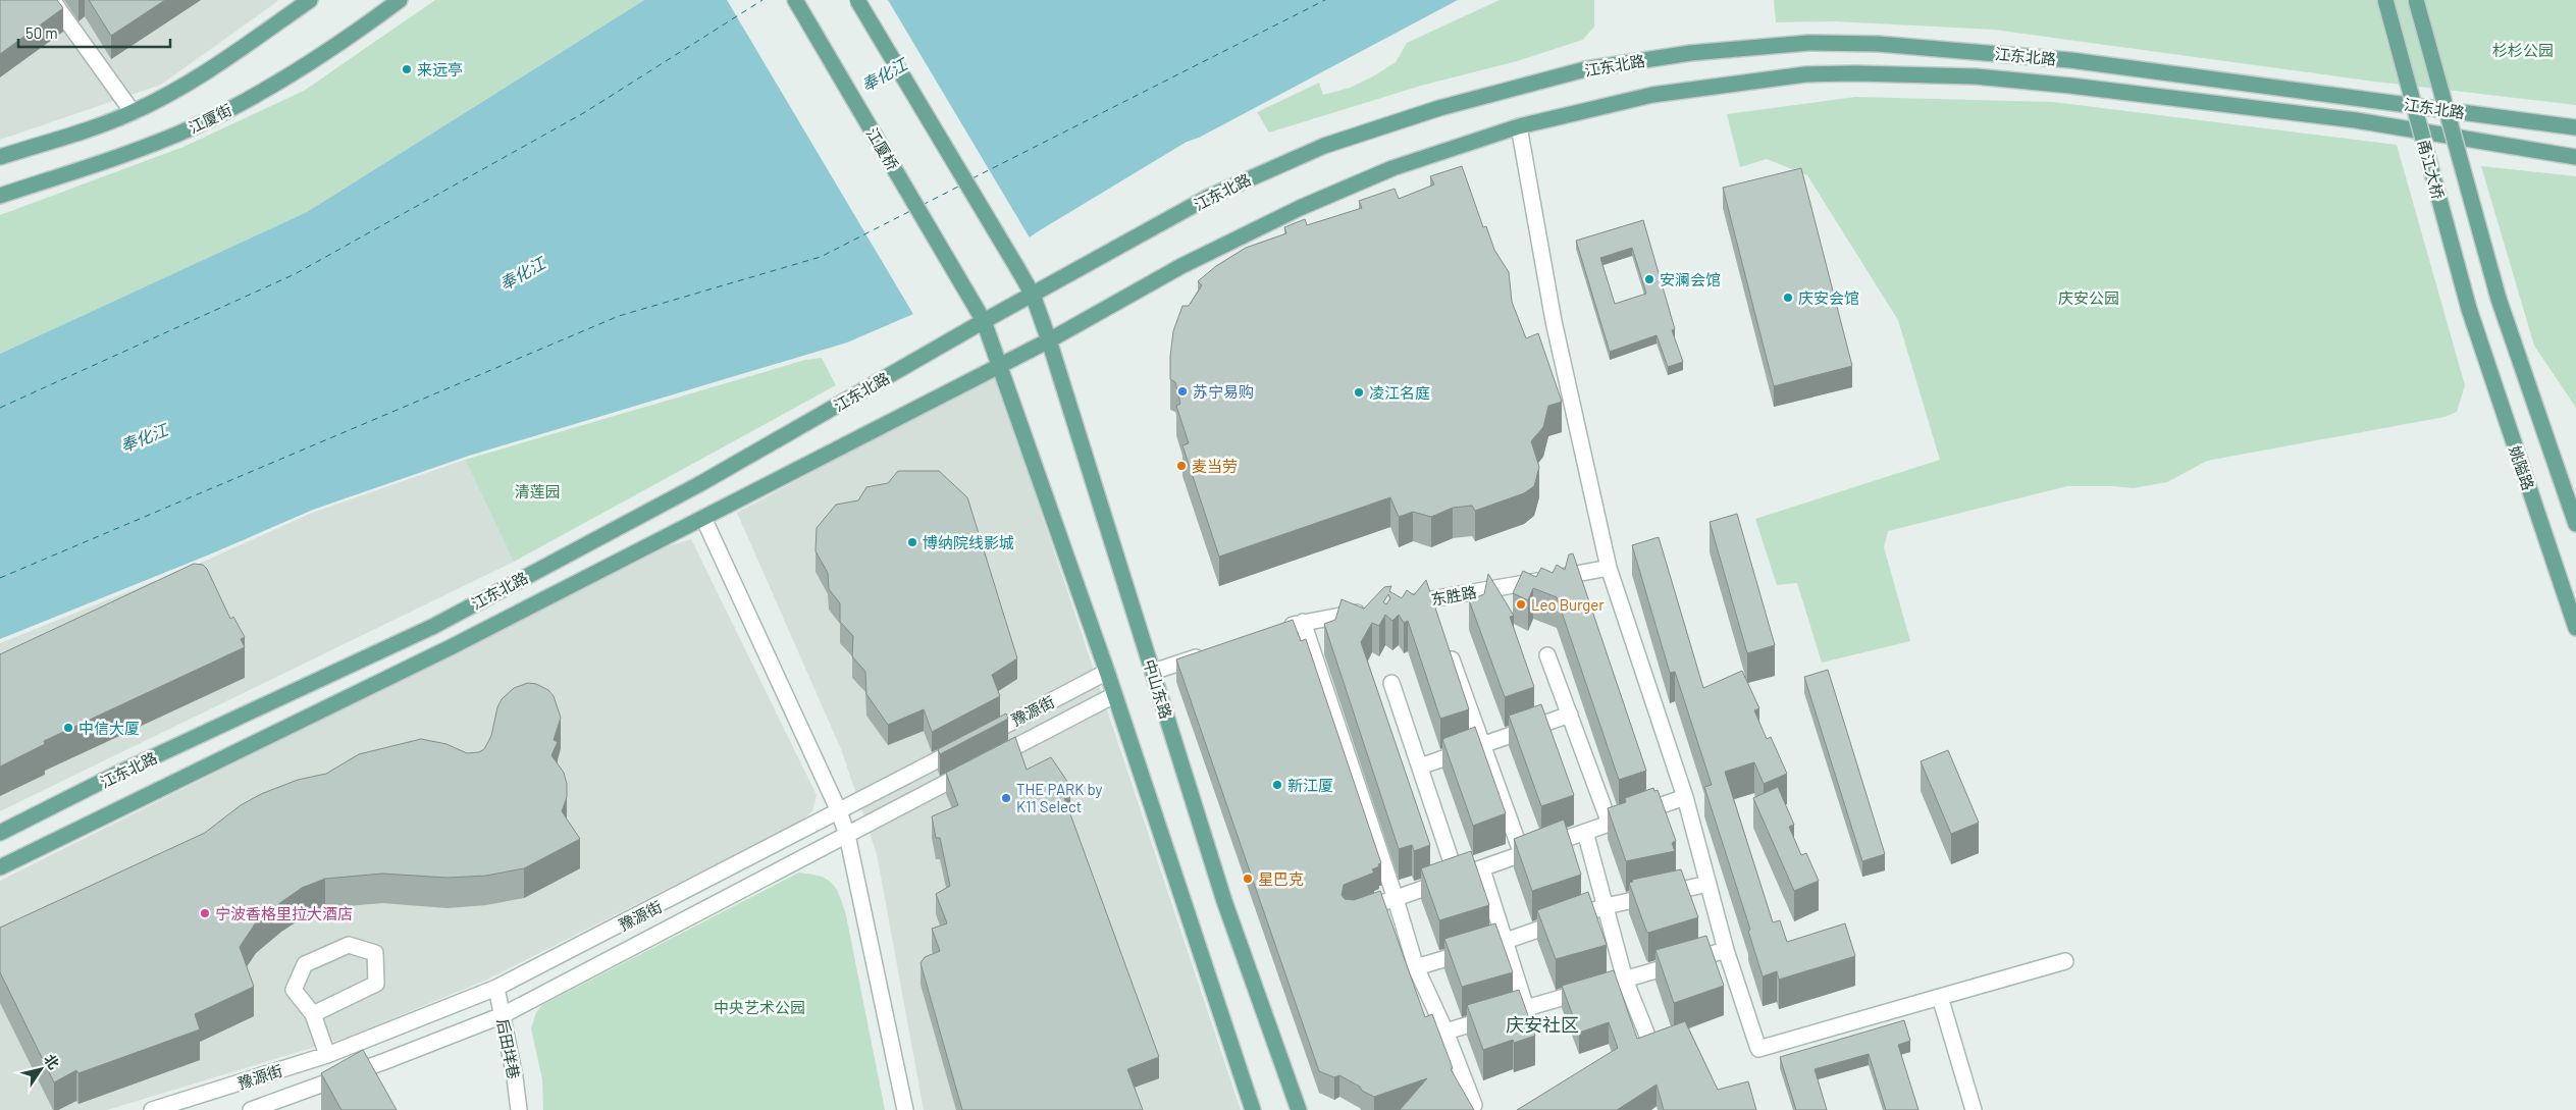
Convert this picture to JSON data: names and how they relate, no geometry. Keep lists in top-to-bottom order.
{
  "streets": {
    "main road": [
      "江东北路",
      "江厦街",
      "江厦桥",
      "甬江大桥",
      "姚隘路",
      "中山东路"
    ],
    "street": ["东胜路", "豫源街", "后田垟巷"]
  },
  "crossings": [
    ["江东北路", "江厦桥"],
    ["江东北路", "中山东路"],
    ["甬江大桥", "姚隘路"],
    ["豫源街", "后田垟巷"]
  ],
  "districts": ["庆安社区"],
  "water": ["奉化江"],
  "parks": [
    "杉杉公园",
    "庆安公园",
    "清莲园",
    "中央艺术公园"
  ],
  "places": [
    "来远亭",
    "安澜会馆",
    "庆安会馆",
    "苏宁易购",
    "凌江名庭",
    "麦当劳",
    "博纳院线影城",
    "Leo Burger",
    "中信大厦",
    "新江厦",
    "THE PARK by K11 Select",
    "星巴克",
    "宁波香格里拉大酒店"
  ],
  "scale_bar": "50 m",
  "north": "top right"
}
